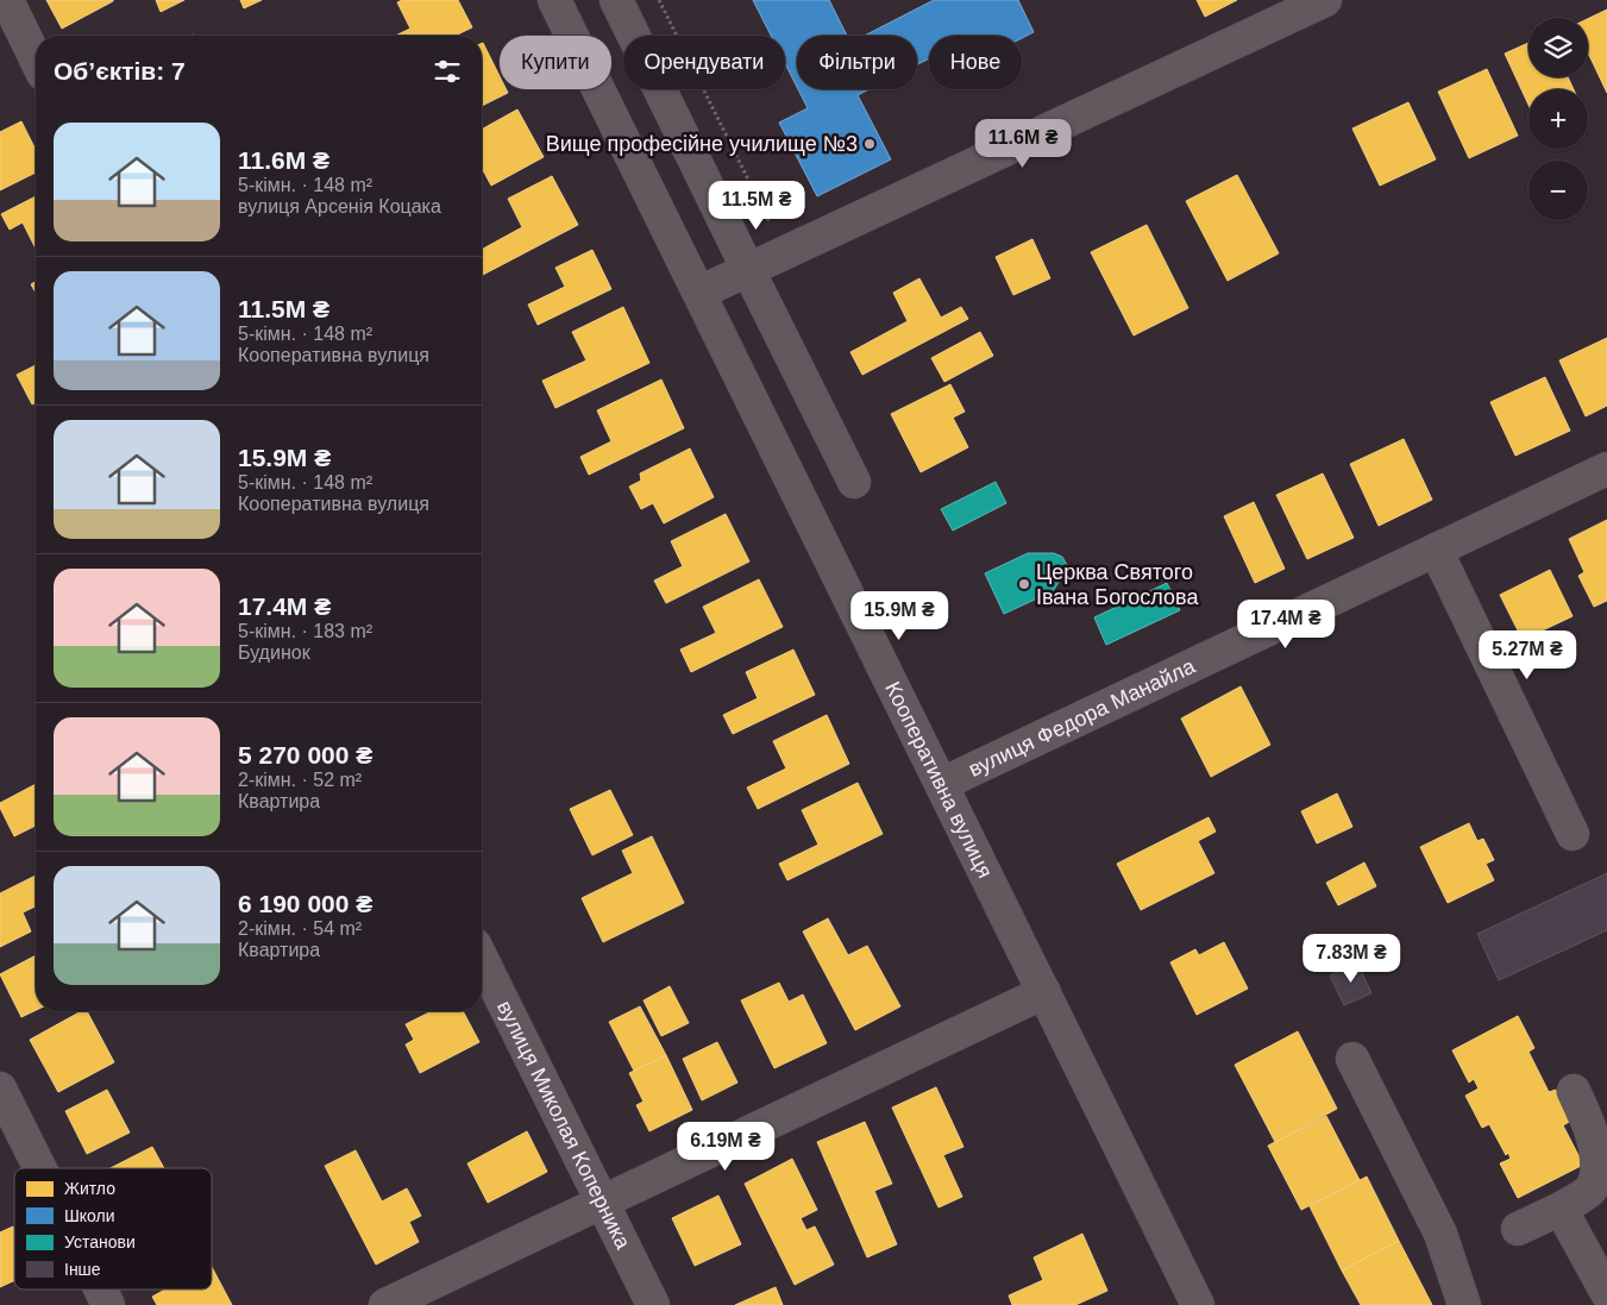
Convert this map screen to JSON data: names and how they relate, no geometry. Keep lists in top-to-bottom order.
{
  "streets": {
    "street": ["вулиця Федора Манайла", "Кооперативна вулиця", "вулиця Миколая Коперника"]
  },
  "crossings": [
    ["вулиця Федора Манайла", "Кооперативна вулиця"]
  ],
  "places": ["Вище професійне училище №3", "Церква Святого Івана Богослова"],
  "legend": [
    "Житло",
    "Школи",
    "Установи",
    "Інше"
  ],
  "page": {
    "map_buttons": ["+", "−"],
    "chip": [
      "Купити",
      "Орендувати",
      "Фільтри",
      "Нове"
    ],
    "heading": "Об’єктів: 7",
    "list": [
      {
        "name": "11.6M ₴",
        "note": "5-кімн. · 148 m² · вулиця Арсенія Коцака"
      },
      {
        "name": "11.5M ₴",
        "note": "5-кімн. · 148 m² · Кооперативна вулиця"
      },
      {
        "name": "15.9M ₴",
        "note": "5-кімн. · 148 m² · Кооперативна вулиця"
      },
      {
        "name": "17.4M ₴",
        "note": "5-кімн. · 183 m² · Будинок"
      },
      {
        "name": "5 270 000 ₴",
        "note": "2-кімн. · 52 m² · Квартира"
      },
      {
        "name": "6 190 000 ₴",
        "note": "2-кімн. · 54 m² · Квартира"
      }
    ],
    "price": [
      "11.6M ₴",
      "11.5M ₴",
      "15.9M ₴",
      "17.4M ₴",
      "5.27M ₴",
      "7.83M ₴",
      "6.19M ₴"
    ]
  }
}
